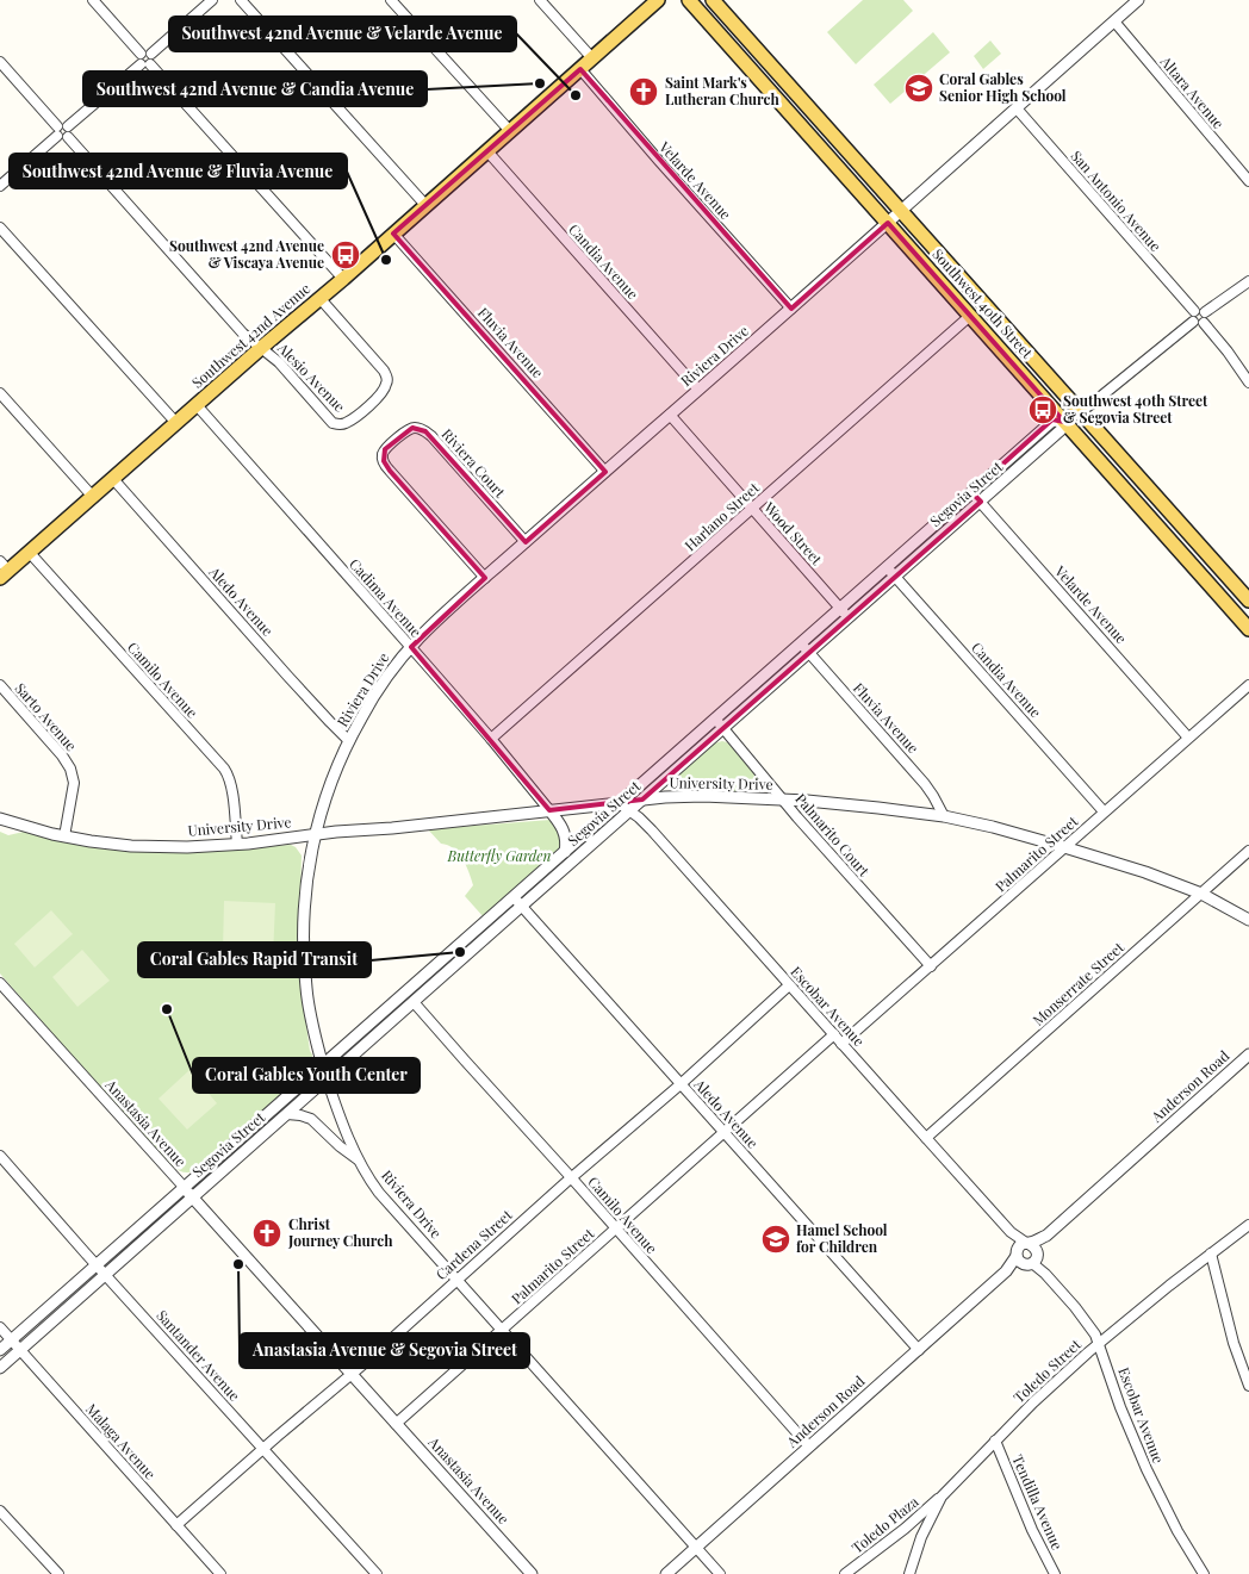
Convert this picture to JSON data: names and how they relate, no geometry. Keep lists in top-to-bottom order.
{
  "streets": {
    "main road": ["Southwest 40th Street", "Southwest 42nd Avenue"],
    "street": [
      "Altara Avenue",
      "Velarde Avenue",
      "San Antonio Avenue",
      "Candia Avenue",
      "Fluvia Avenue",
      "Riviera Drive",
      "Alesio Avenue",
      "Riviera Court",
      "Segovia Street",
      "Harlano Street",
      "Wood Street",
      "Cadima Avenue",
      "Aledo Avenue",
      "Camilo Avenue",
      "Sarto Avenue",
      "University Drive",
      "Palmarito Court",
      "Palmarito Street",
      "Monserrate Street",
      "Escobar Avenue",
      "Anderson Road",
      "Anastasia Avenue",
      "Cardena Street",
      "Santander Avenue",
      "Toledo Street",
      "Malaga Avenue",
      "Tendilla Avenue",
      "Toledo Plaza"
    ]
  },
  "crossings": [
    ["Altara Avenue", "Riviera Drive"],
    ["Velarde Avenue", "Southwest 42nd Avenue"],
    ["Velarde Avenue", "Riviera Drive"],
    ["Velarde Avenue", "Segovia Street"],
    ["Velarde Avenue", "Palmarito Street"],
    ["San Antonio Avenue", "Riviera Drive"],
    ["San Antonio Avenue", "Segovia Street"],
    ["Candia Avenue", "Southwest 42nd Avenue"],
    ["Candia Avenue", "Riviera Drive"],
    ["Candia Avenue", "Segovia Street"],
    ["Candia Avenue", "Palmarito Street"],
    ["Southwest 40th Street", "Riviera Drive"],
    ["Southwest 40th Street", "Segovia Street"],
    ["Southwest 40th Street", "Harlano Street"],
    ["Southwest 42nd Avenue", "Fluvia Avenue"],
    ["Southwest 42nd Avenue", "Alesio Avenue"],
    ["Southwest 42nd Avenue", "Cadima Avenue"],
    ["Southwest 42nd Avenue", "Aledo Avenue"],
    ["Southwest 42nd Avenue", "Camilo Avenue"],
    ["Fluvia Avenue", "Riviera Drive"],
    ["Fluvia Avenue", "Segovia Street"],
    ["Fluvia Avenue", "University Drive"],
    ["Riviera Drive", "Riviera Court"],
    ["Riviera Drive", "Segovia Street"],
    ["Riviera Drive", "Wood Street"],
    ["Riviera Drive", "Cadima Avenue"],
    ["Riviera Drive", "Aledo Avenue"],
    ["Riviera Drive", "University Drive"],
    ["Riviera Drive", "Palmarito Street"],
    ["Riviera Drive", "Anderson Road"],
    ["Riviera Drive", "Cardena Street"],
    ["Segovia Street", "Wood Street"],
    ["Segovia Street", "Aledo Avenue"],
    ["Segovia Street", "Camilo Avenue"],
    ["Segovia Street", "University Drive"],
    ["Segovia Street", "Palmarito Court"],
    ["Segovia Street", "Escobar Avenue"],
    ["Segovia Street", "Anastasia Avenue"],
    ["Segovia Street", "Santander Avenue"],
    ["Segovia Street", "Malaga Avenue"],
    ["Harlano Street", "Wood Street"],
    ["Harlano Street", "Cadima Avenue"],
    ["Cadima Avenue", "University Drive"],
    ["Aledo Avenue", "Palmarito Street"],
    ["Aledo Avenue", "Anderson Road"],
    ["Aledo Avenue", "Cardena Street"],
    ["Camilo Avenue", "University Drive"],
    ["Camilo Avenue", "Palmarito Street"],
    ["Camilo Avenue", "Anderson Road"],
    ["Camilo Avenue", "Cardena Street"],
    ["Sarto Avenue", "University Drive"],
    ["University Drive", "Palmarito Court"],
    ["University Drive", "Palmarito Street"],
    ["University Drive", "Monserrate Street"],
    ["University Drive", "Escobar Avenue"],
    ["Palmarito Court", "Palmarito Street"],
    ["Palmarito Street", "Escobar Avenue"],
    ["Palmarito Street", "Anastasia Avenue"],
    ["Monserrate Street", "Escobar Avenue"],
    ["Escobar Avenue", "Anderson Road"],
    ["Escobar Avenue", "Cardena Street"],
    ["Escobar Avenue", "Toledo Street"],
    ["Anastasia Avenue", "Cardena Street"],
    ["Cardena Street", "Santander Avenue"],
    ["Cardena Street", "Malaga Avenue"],
    ["Toledo Street", "Tendilla Avenue"],
    ["Toledo Street", "Toledo Plaza"]
  ],
  "parks": ["Butterfly Garden"],
  "places": {
    "other": [
      "Southwest 42nd Avenue & Candia Avenue",
      "Southwest 42nd Avenue & Velarde Avenue",
      "Southwest 42nd Avenue & Fluvia Avenue",
      "Coral Gables Rapid Transit",
      "Coral Gables Youth Center",
      "Anastasia Avenue & Segovia Street"
    ],
    "school or university": ["Coral Gables Senior High School", "Hamel School for Children"],
    "church": ["Saint Mark's Lutheran Church", "Christ Journey Church"],
    "bus stop": ["Southwest 42nd Avenue & Viscaya Avenue", "Southwest 40th Street & Segovia Street"]
  }
}
